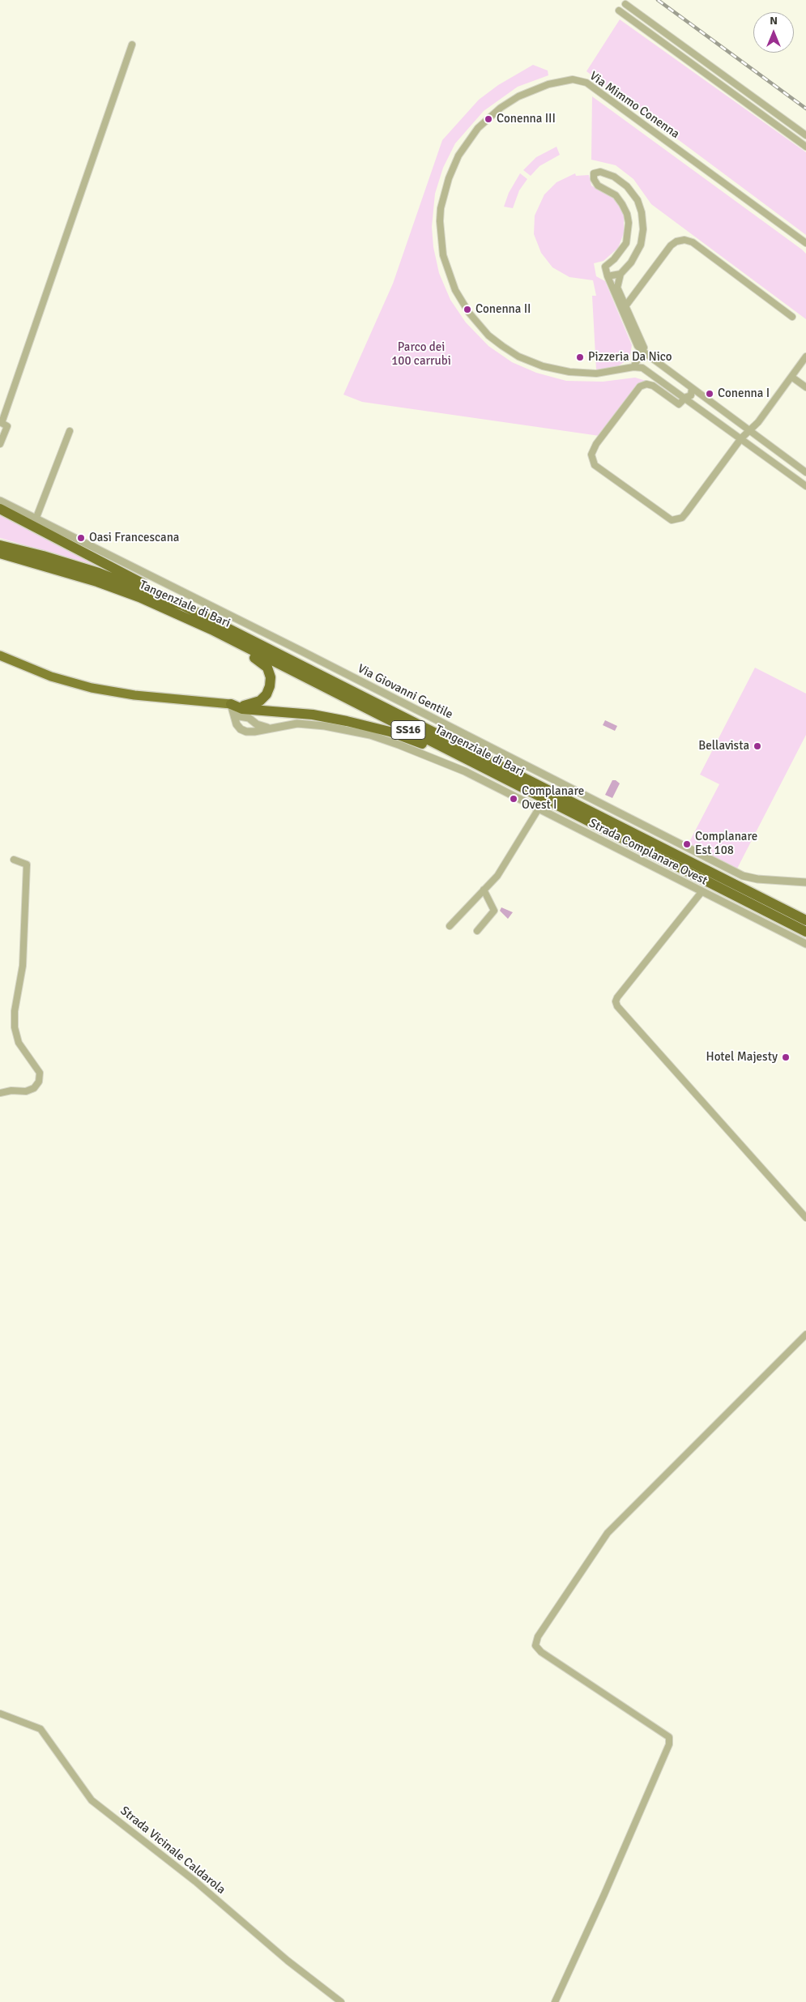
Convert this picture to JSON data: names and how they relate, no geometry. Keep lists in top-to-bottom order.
{
  "streets": {
    "highway": ["Tangenziale di Bari", "SS16"],
    "street": [
      "Via Mimmo Conenna",
      "Via Giovanni Gentile",
      "Strada Complanare Ovest",
      "Strada Vicinale Caldarola"
    ]
  },
  "crossings": [
    ["Tangenziale di Bari", "SS16"],
    ["SS16", "Strada Complanare Ovest"]
  ],
  "parks": ["Parco dei 100 carrubi"],
  "places": [
    "Conenna III",
    "Conenna II",
    "Pizzeria Da Nico",
    "Conenna I",
    "Oasi Francescana",
    "Bellavista",
    "Complanare Ovest I",
    "Complanare Est 108",
    "Hotel Majesty"
  ],
  "north": "top"
}
